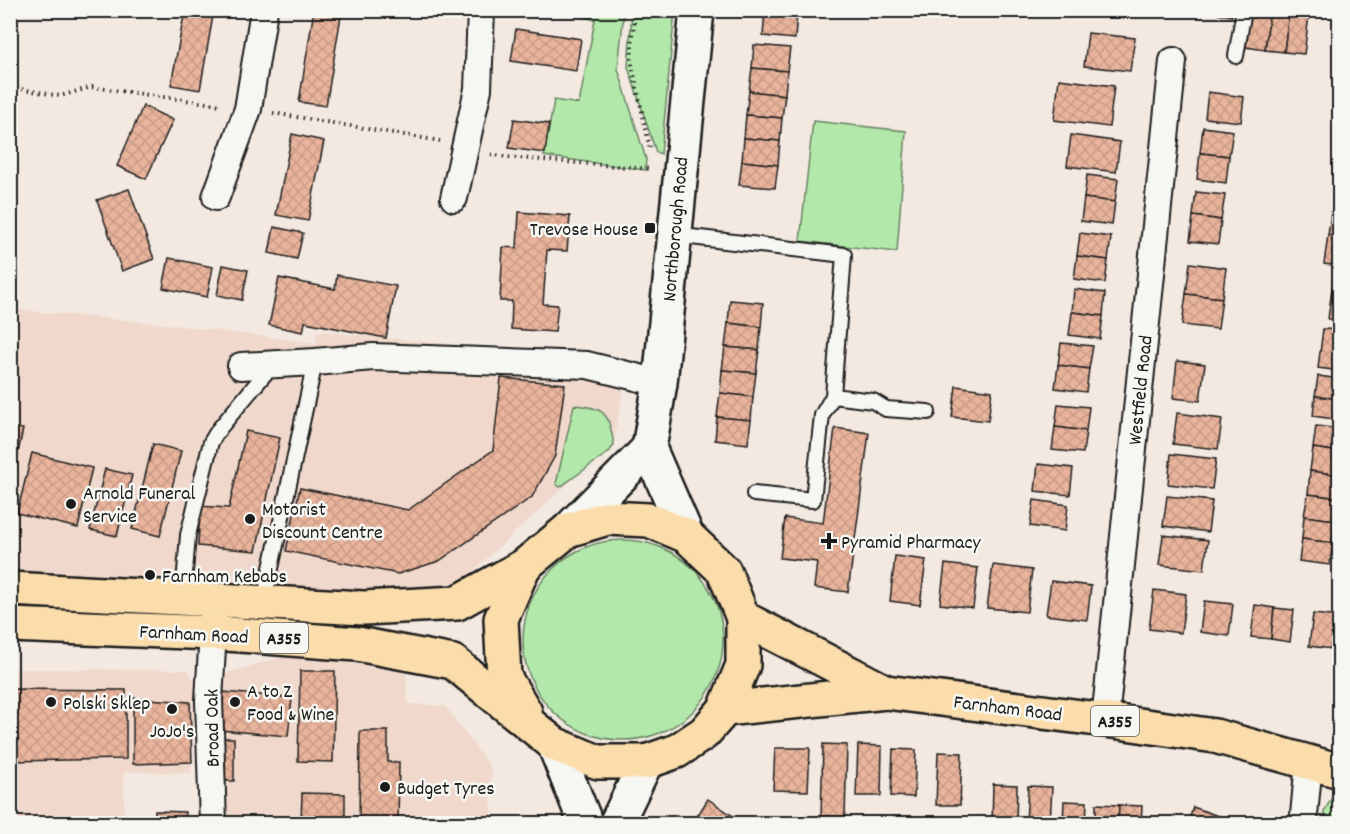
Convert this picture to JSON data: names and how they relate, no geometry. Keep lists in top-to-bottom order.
{
  "streets": {
    "main road": ["Farnham Road", "A355"],
    "street": ["Northborough Road", "Westfield Road", "Broad Oak"]
  },
  "crossings": [
    ["Westfield Road", "Farnham Road"],
    ["Farnham Road", "Broad Oak"]
  ],
  "places": {
    "transit": ["Trevose House"],
    "other": [
      "Arnold Funeral Service",
      "Motorist Discount Centre",
      "Farnham Kebabs",
      "Polski Sklep",
      "A to Z Food & Wine",
      "JoJo's",
      "Budget Tyres"
    ],
    "health": ["Pyramid Pharmacy"]
  }
}
